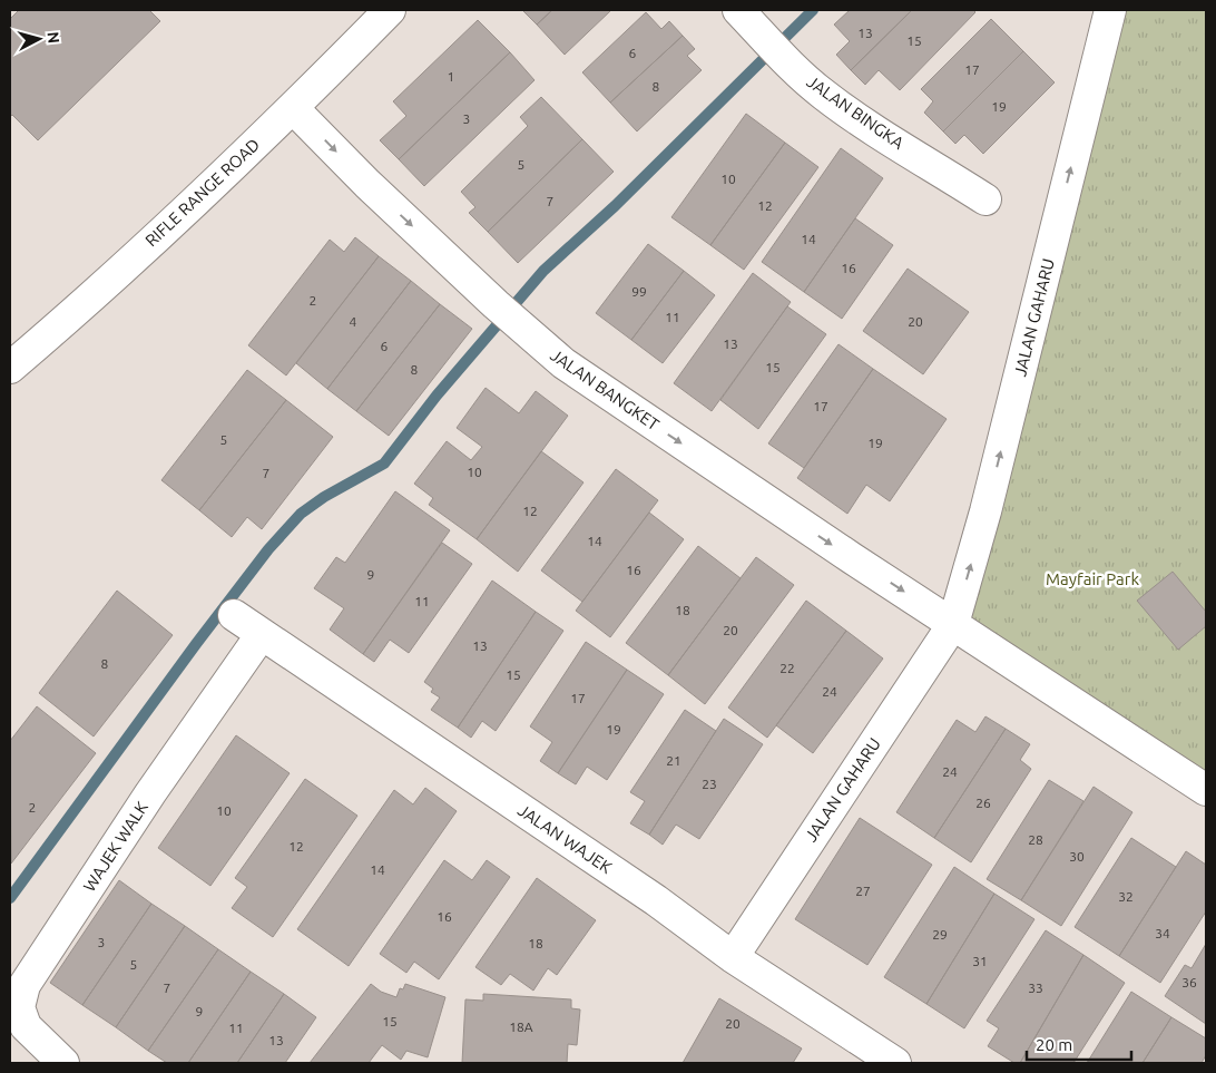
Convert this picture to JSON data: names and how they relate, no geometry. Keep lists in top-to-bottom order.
{
  "streets": {
    "street": [
      "JALAN BINGKA",
      "RIFLE RANGE ROAD",
      "JALAN GAHARU",
      "JALAN BANGKET",
      "JALAN WAJEK",
      "WAJEK WALK"
    ]
  },
  "crossings": [
    ["RIFLE RANGE ROAD", "JALAN BANGKET"],
    ["JALAN GAHARU", "JALAN BANGKET"],
    ["JALAN GAHARU", "JALAN WAJEK"],
    ["JALAN WAJEK", "WAJEK WALK"]
  ],
  "one_way": ["JALAN GAHARU", "JALAN BANGKET"],
  "parks": ["Mayfair Park"],
  "house_numbers": [
    "13",
    "15",
    "6",
    "17",
    "1",
    "8",
    "19",
    "3",
    "5",
    "10",
    "7",
    "12",
    "14",
    "16",
    "99",
    "2",
    "11",
    "4",
    "20",
    "13",
    "6",
    "15",
    "8",
    "17",
    "5",
    "19",
    "10",
    "7",
    "12",
    "14",
    "16",
    "9",
    "11",
    "18",
    "20",
    "13",
    "8",
    "22",
    "15",
    "24",
    "17",
    "19",
    "21",
    "24",
    "23",
    "26",
    "2",
    "10",
    "28",
    "12",
    "30",
    "14",
    "27",
    "32",
    "16",
    "34",
    "29",
    "3",
    "18",
    "31",
    "5",
    "36",
    "7",
    "33",
    "9",
    "15",
    "20",
    "18A",
    "11",
    "13"
  ],
  "scale_bar": "20 m",
  "north": "right"
}
